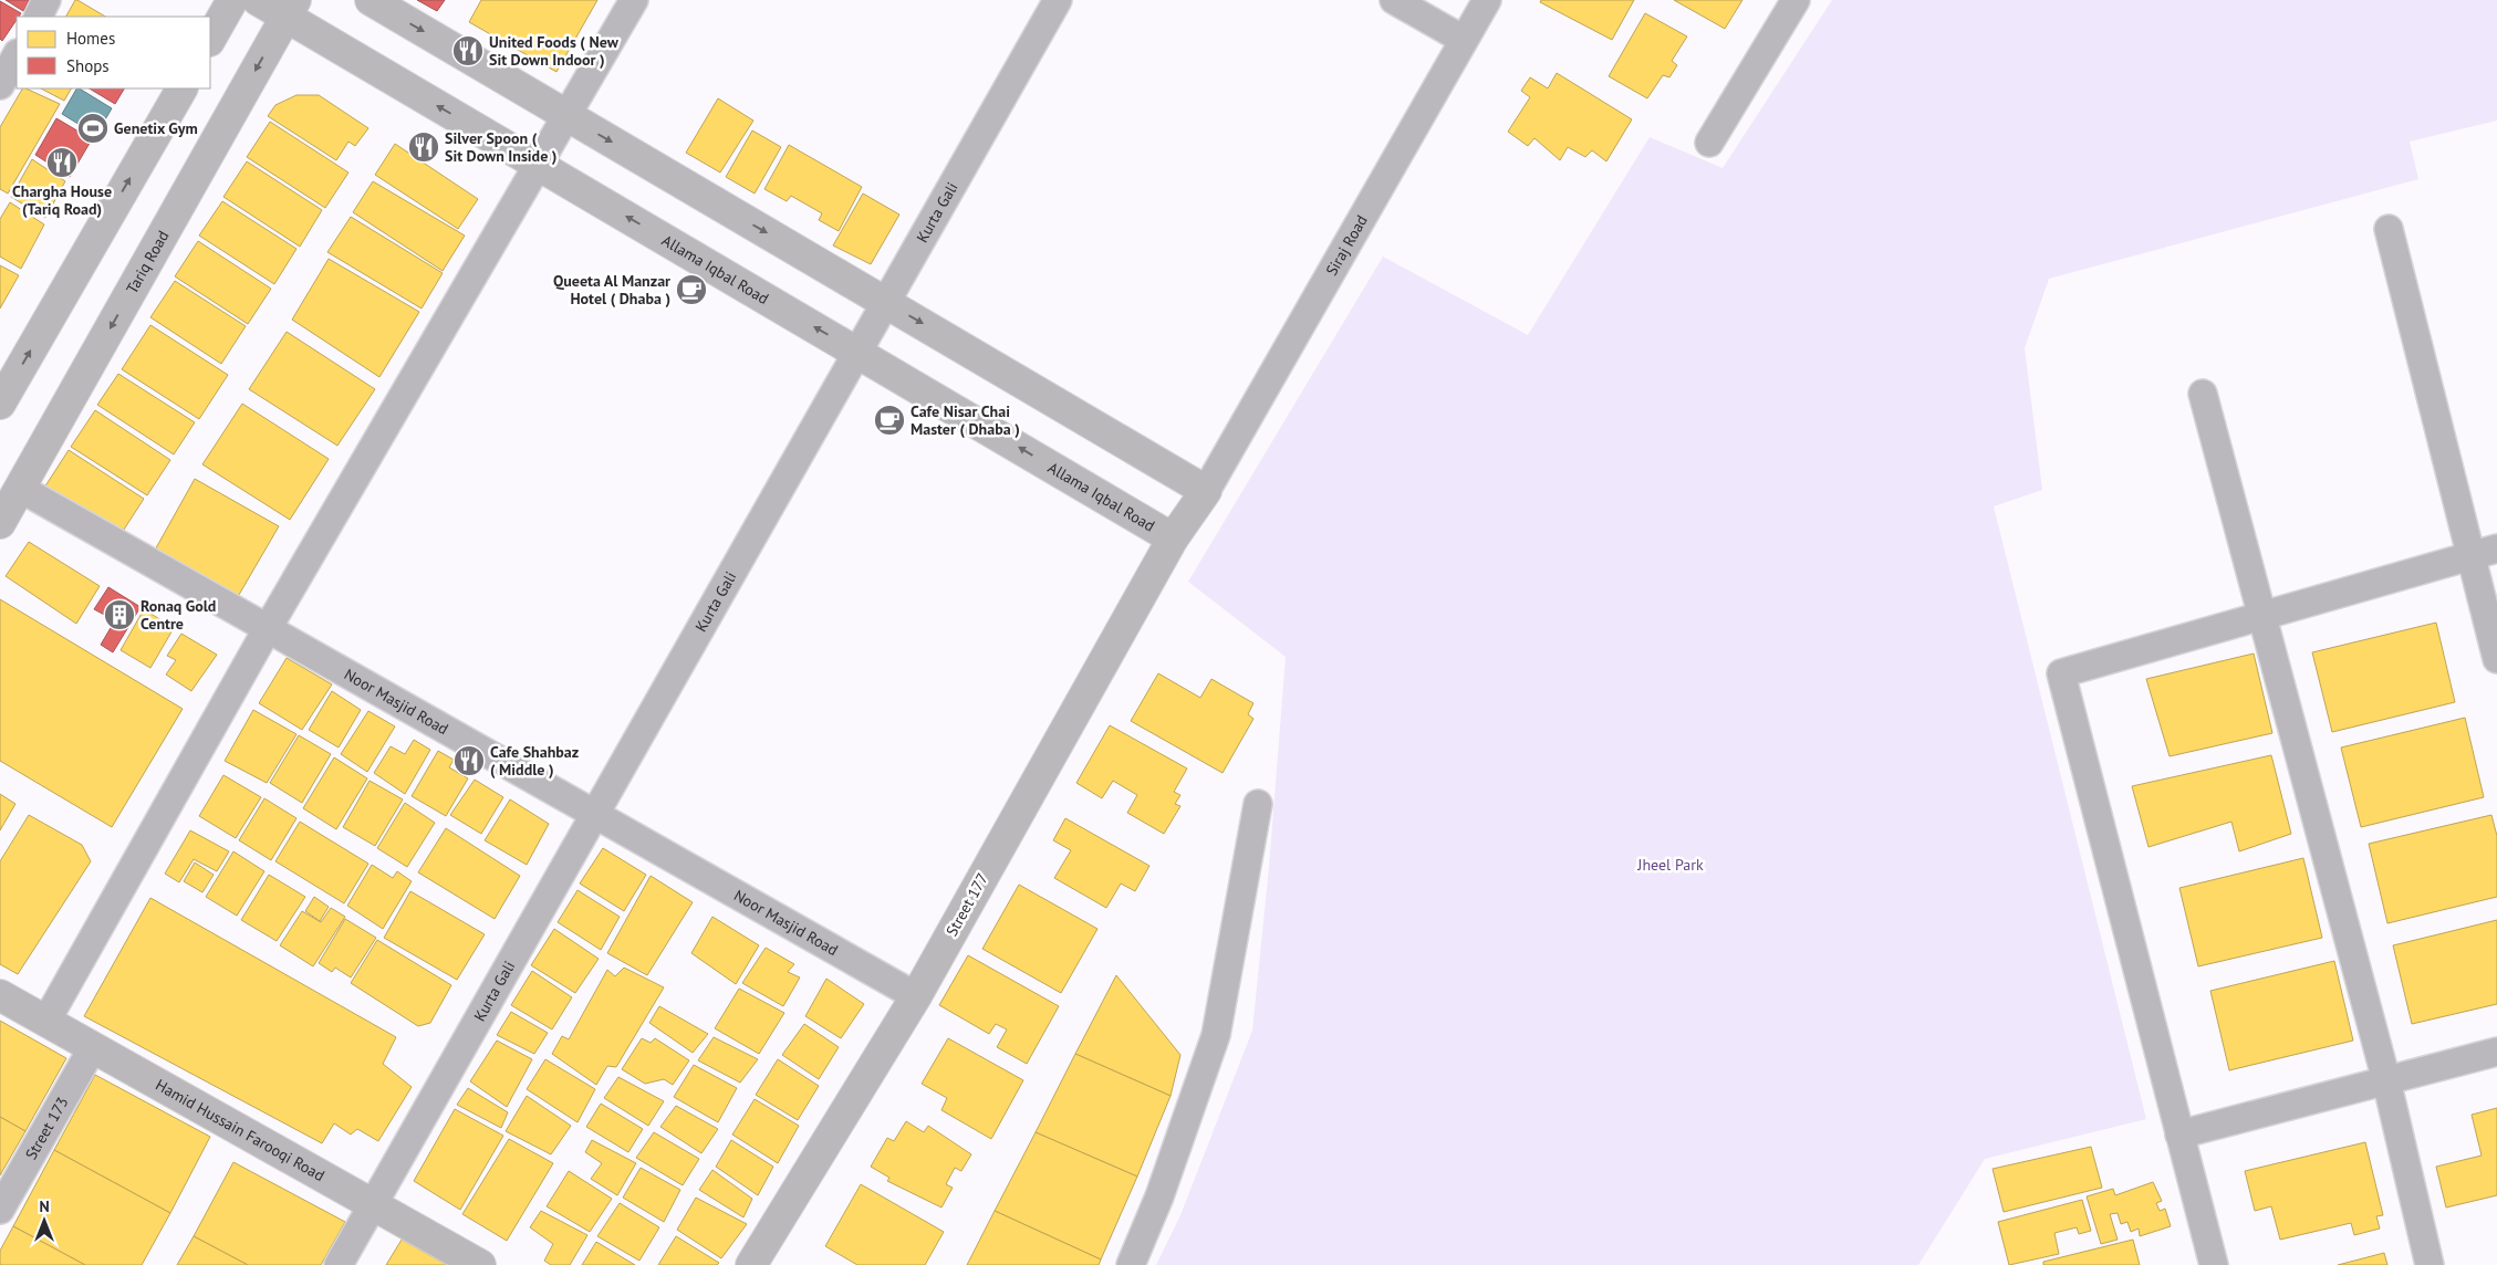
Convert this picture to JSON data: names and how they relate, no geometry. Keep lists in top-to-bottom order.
{
  "streets": {
    "street": [
      "Kurta Gali",
      "Siraj Road",
      "Tariq Road",
      "Allama Iqbal Road",
      "Noor Masjid Road",
      "Street 177",
      "Street 173",
      "Hamid Hussain Farooqi Road"
    ]
  },
  "crossings": [
    ["Kurta Gali", "Allama Iqbal Road"],
    ["Kurta Gali", "Noor Masjid Road"],
    ["Kurta Gali", "Hamid Hussain Farooqi Road"],
    ["Siraj Road", "Street 177"],
    ["Tariq Road", "Allama Iqbal Road"],
    ["Tariq Road", "Noor Masjid Road"],
    ["Allama Iqbal Road", "Street 177"],
    ["Noor Masjid Road", "Street 177"],
    ["Street 173", "Hamid Hussain Farooqi Road"]
  ],
  "parks": ["Jheel Park"],
  "places": {
    "restaurant": [
      "United Foods ( New Sit Down Indoor )",
      "Silver Spoon ( Sit Down Inside )",
      "Chargha House (Tariq Road)",
      "Cafe Shahbaz ( Middle )"
    ],
    "sports": ["Genetix Gym"],
    "cafe": ["Queeta Al Manzar Hotel ( Dhaba )", "Cafe Nisar Chai Master ( Dhaba )"],
    "building": ["Ronaq Gold Centre"]
  },
  "legend": ["Homes", "Shops"],
  "north": "top"
}
